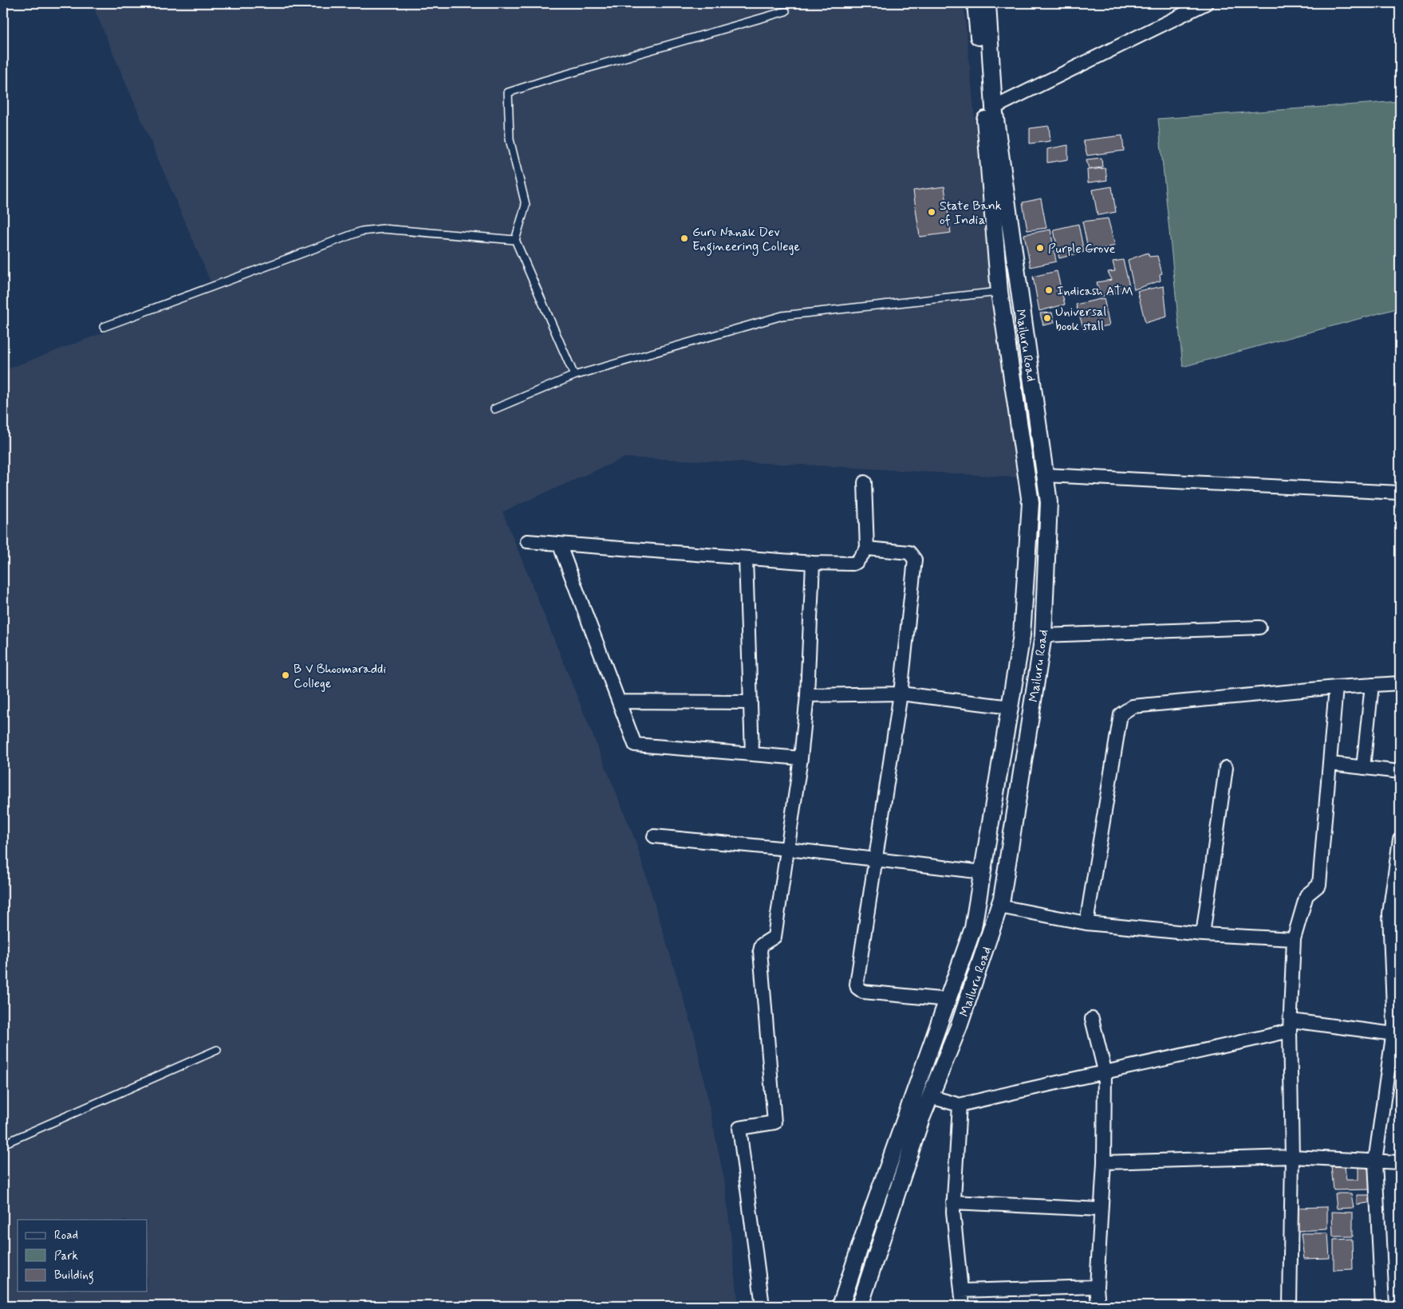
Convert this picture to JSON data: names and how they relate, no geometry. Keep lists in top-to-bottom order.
{
  "streets": {
    "street": ["Mailuru Road"]
  },
  "places": [
    "State Bank of India",
    "Guru Nanak Dev Engineering College",
    "Purple Grove",
    "Indicash ATM",
    "Universal book stall",
    "B V Bhoomaraddi College"
  ],
  "legend": ["Road", "Park", "Building"]
}
